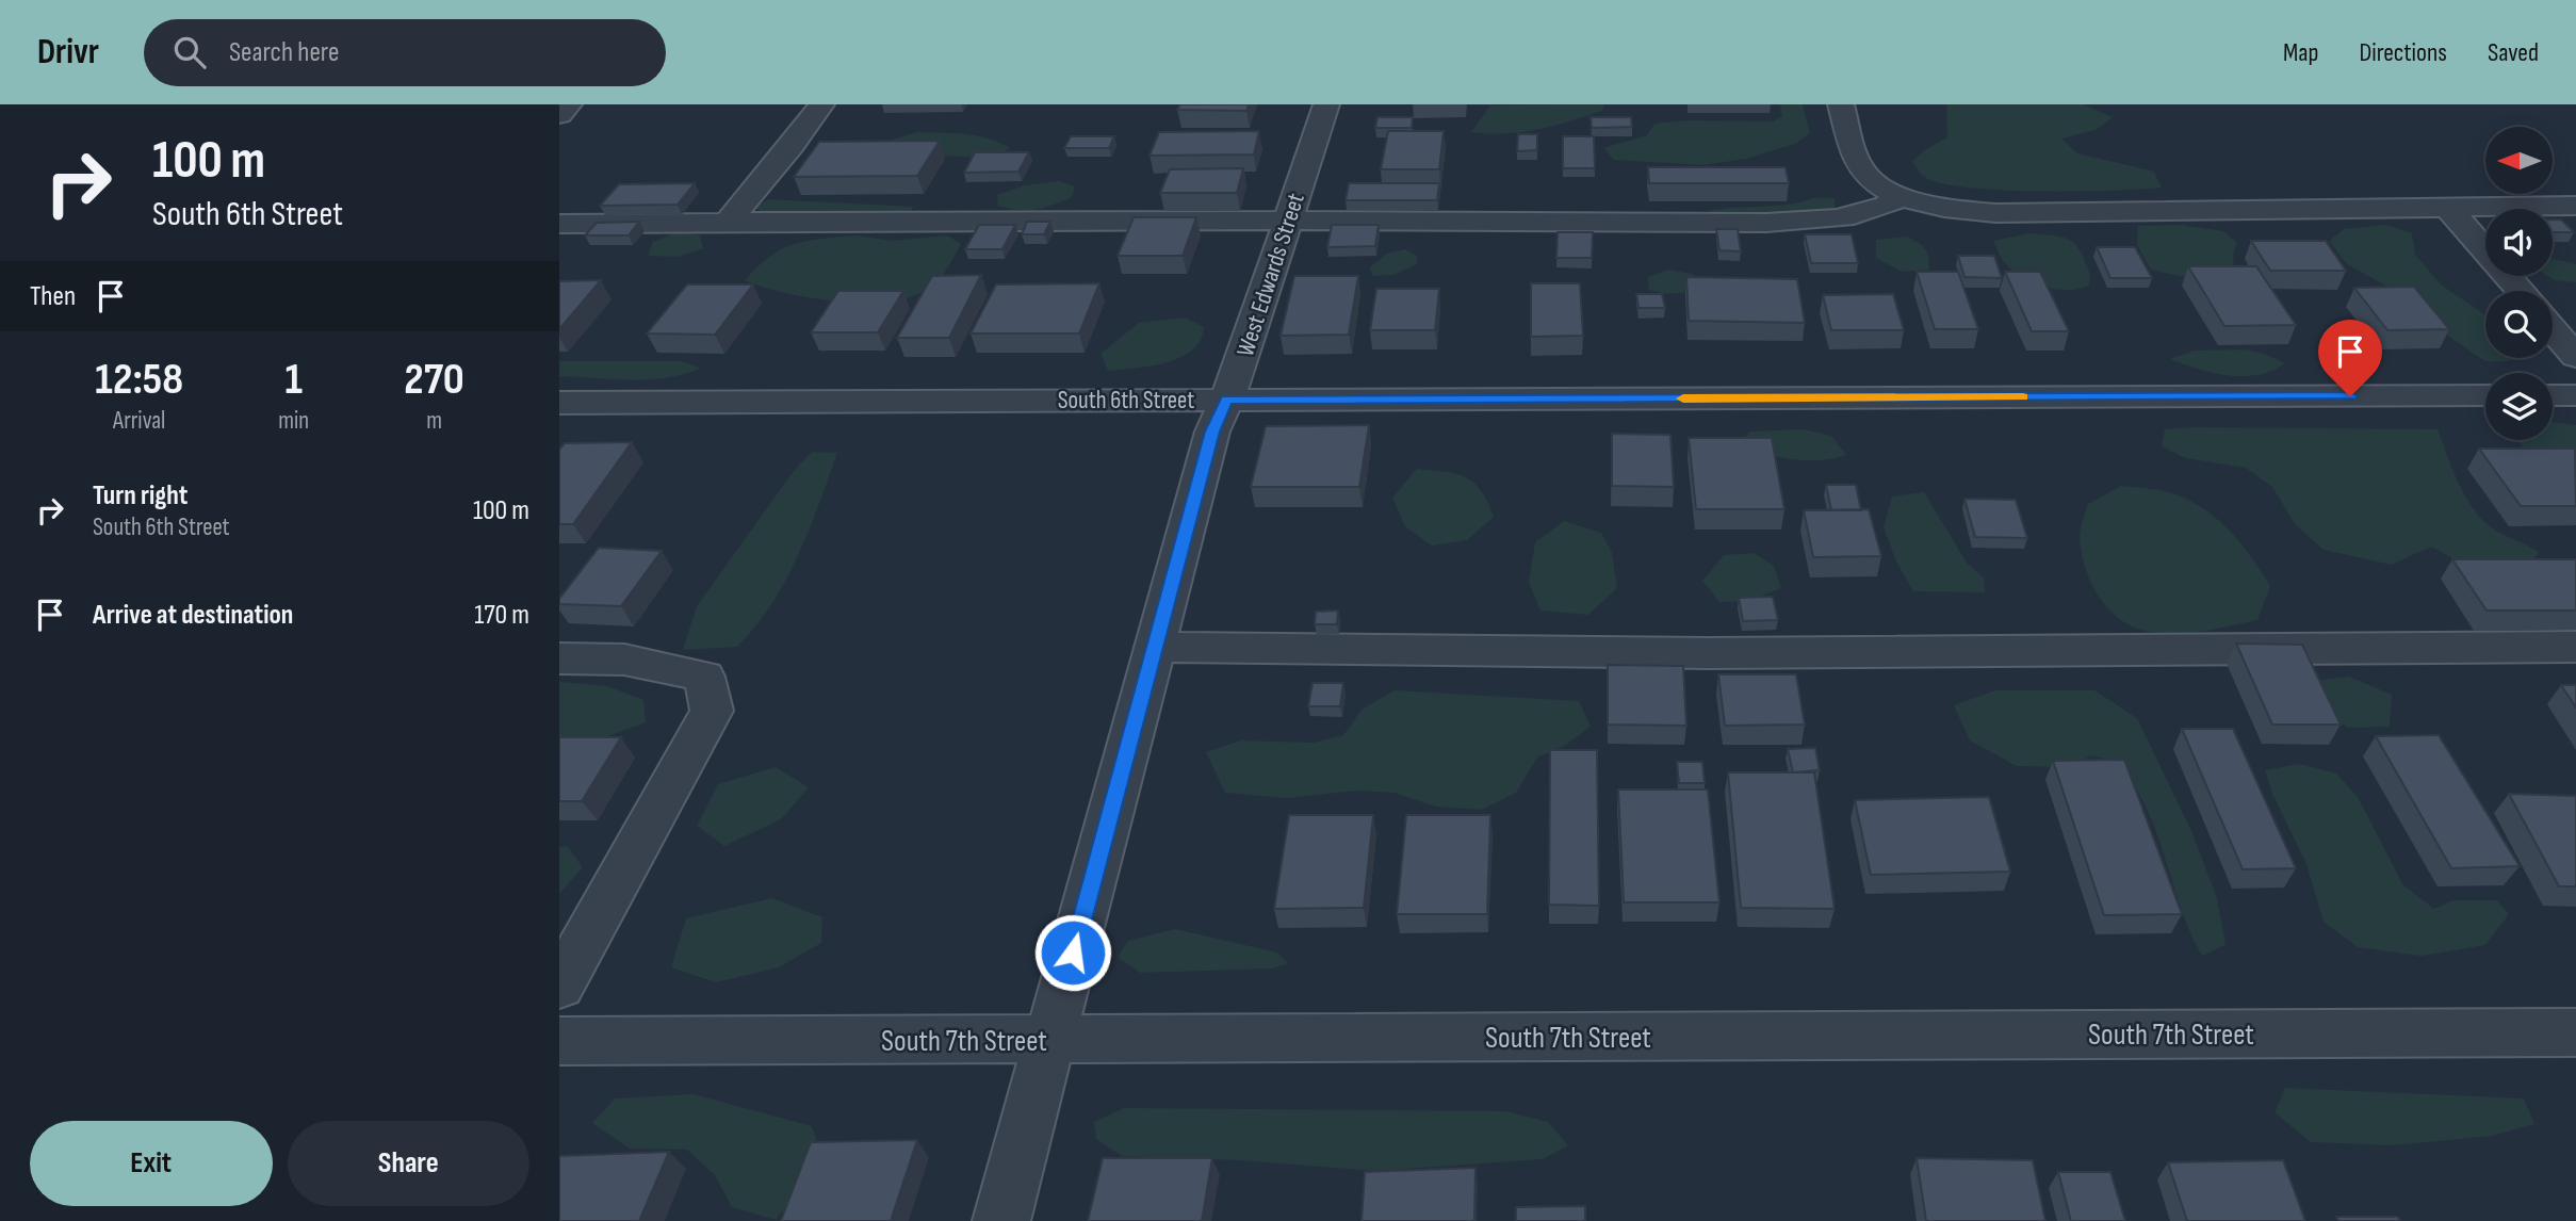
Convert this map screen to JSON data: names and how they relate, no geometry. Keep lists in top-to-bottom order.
{
  "streets": {
    "street": ["West Edwards Street", "South 6th Street", "South 7th Street"]
  },
  "crossings": [
    ["West Edwards Street", "South 6th Street"],
    ["West Edwards Street", "South 7th Street"]
  ],
  "north": "left",
  "page": {
    "header": "Drivr",
    "search": "Search here",
    "nav": ["Map", "Directions", "Saved"],
    "turn": ["100 m", "South 6th Street"],
    "then": "Then",
    "eta": [
      "12:58",
      "Arrival",
      "1",
      "min",
      "270",
      "m"
    ],
    "list": [
      {
        "name": "Turn right",
        "note": "South 6th Street",
        "value": "100 m"
      },
      {
        "name": "Arrive at destination",
        "value": "170 m"
      }
    ],
    "buttons": ["Exit", "Share"]
  }
}
